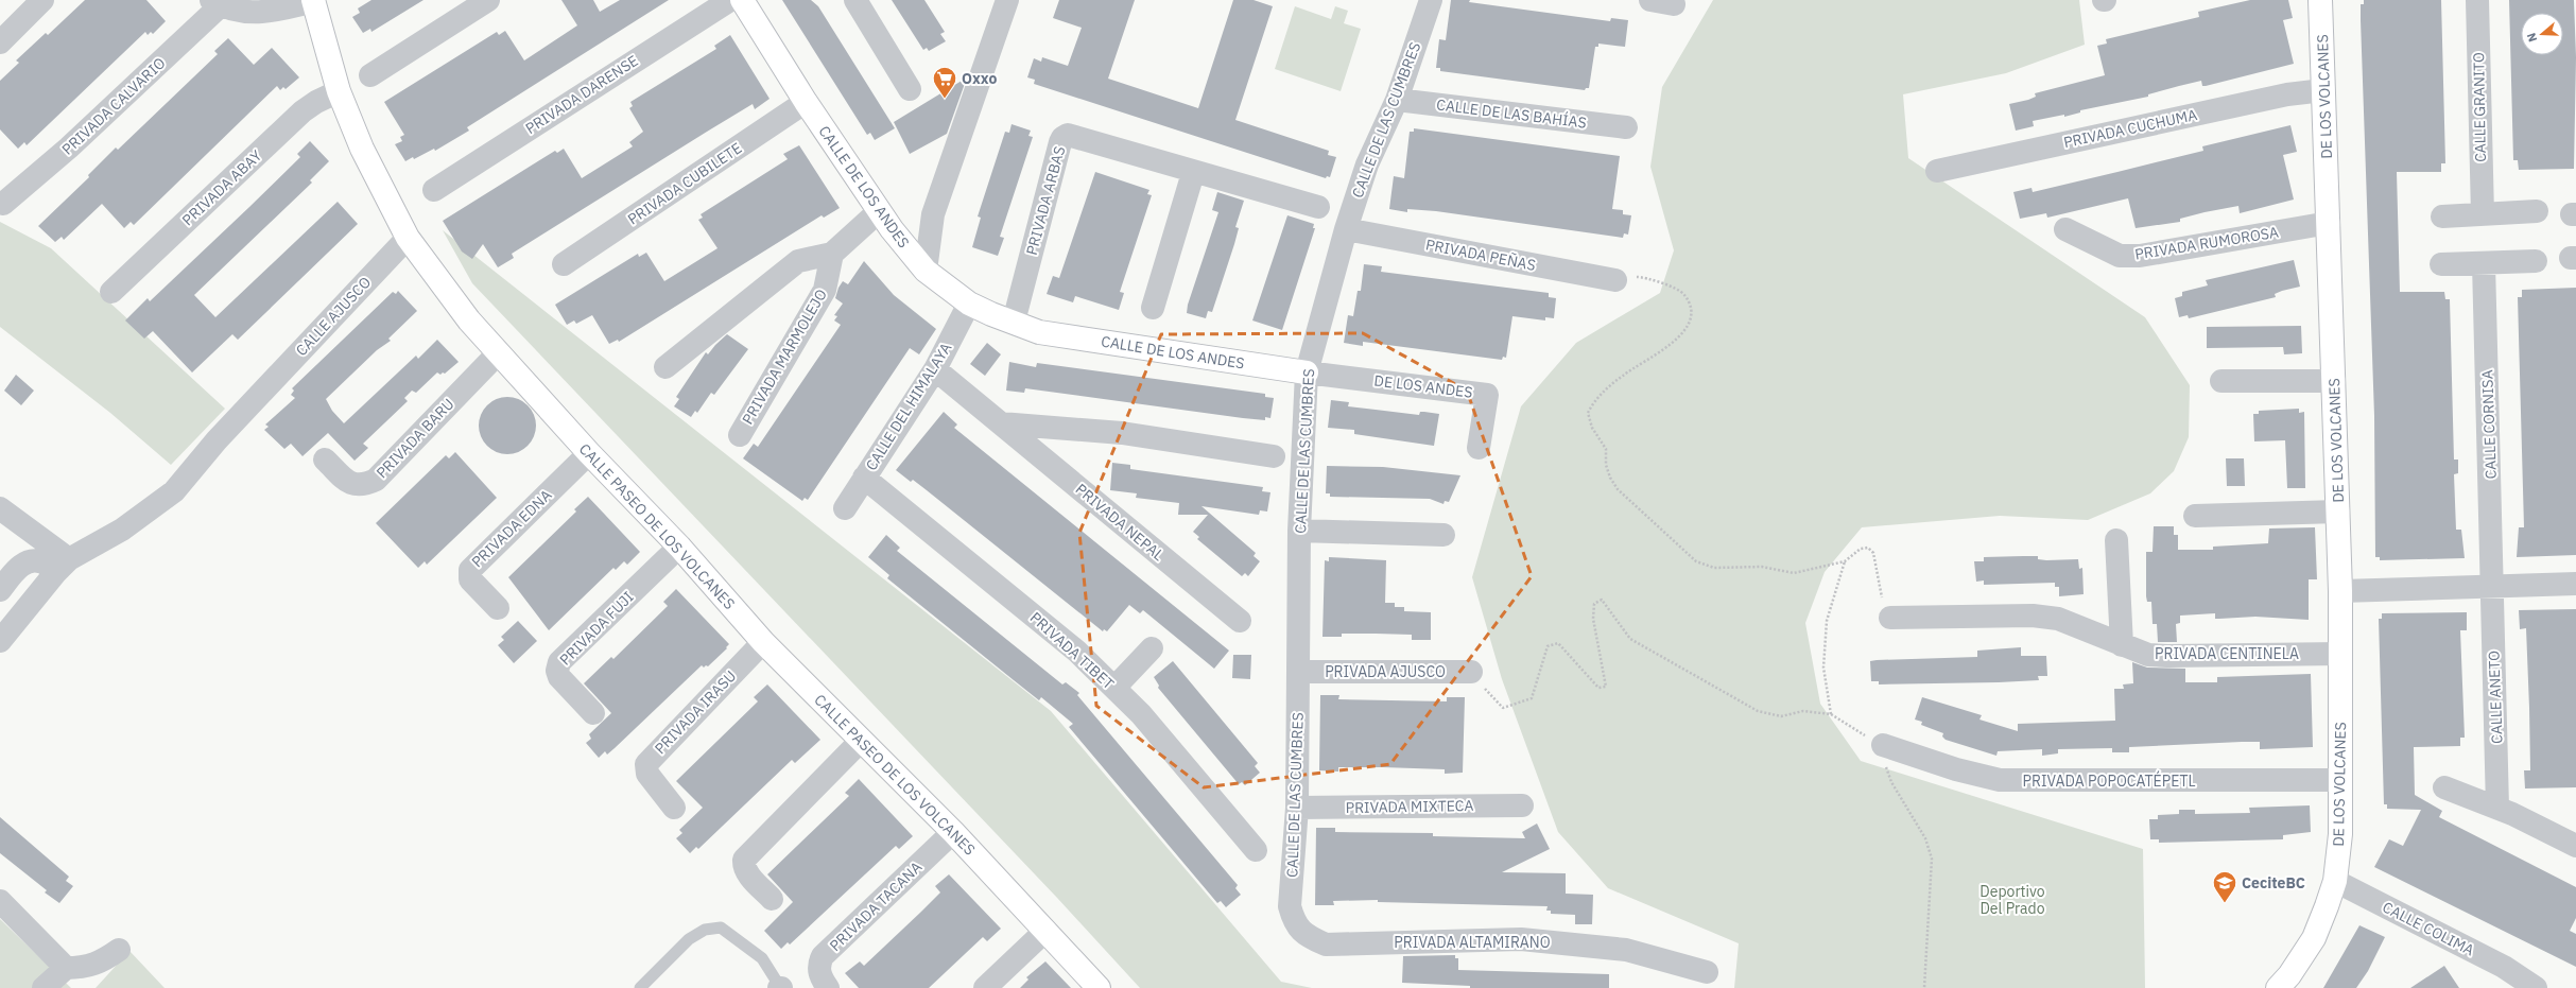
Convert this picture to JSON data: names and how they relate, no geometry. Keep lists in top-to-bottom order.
{
  "streets": {
    "street": [
      "PRIVADA DARENSE",
      "DE LOS VOLCANES",
      "PRIVADA CALVARIO",
      "CALLE GRANITO",
      "CALLE DE LAS BAHÍAS",
      "CALLE DE LAS CUMBRES",
      "PRIVADA CUCHUMA",
      "PRIVADA CUBILETE",
      "CALLE DE LOS ANDES",
      "PRIVADA ABAY",
      "PRIVADA ARBAS",
      "PRIVADA RUMOROSA",
      "PRIVADA PEÑAS",
      "CALLE AJUSCO",
      "PRIVADA MARMOLEJO",
      "DE LOS ANDES",
      "CALLE DEL HIMALAYA",
      "CALLE CORNISA",
      "PRIVADA BARU",
      "PRIVADA NEPAL",
      "CALLE PASEO DE LOS VOLCANES",
      "PRIVADA EDNA",
      "PRIVADA FUJI",
      "PRIVADA TIBET",
      "PRIVADA CENTINELA",
      "PRIVADA AJUSCO",
      "CALLE ANETO",
      "PRIVADA IRASU",
      "PRIVADA POPOCATÉPETL",
      "PRIVADA MIXTECA",
      "PRIVADA TACANA",
      "CALLE COLIMA",
      "PRIVADA ALTAMIRANO"
    ]
  },
  "crossings": [
    ["DE LOS VOLCANES", "PRIVADA CUCHUMA"],
    ["DE LOS VOLCANES", "PRIVADA RUMOROSA"],
    ["DE LOS VOLCANES", "PRIVADA CENTINELA"],
    ["DE LOS VOLCANES", "PRIVADA POPOCATÉPETL"],
    ["DE LOS VOLCANES", "CALLE COLIMA"],
    ["CALLE DE LAS BAHÍAS", "CALLE DE LAS CUMBRES"],
    ["CALLE DE LAS CUMBRES", "CALLE DE LOS ANDES"],
    ["CALLE DE LAS CUMBRES", "PRIVADA PEÑAS"],
    ["CALLE DE LAS CUMBRES", "DE LOS ANDES"],
    ["CALLE DE LAS CUMBRES", "PRIVADA AJUSCO"],
    ["CALLE DE LAS CUMBRES", "PRIVADA MIXTECA"],
    ["CALLE DE LAS CUMBRES", "PRIVADA ALTAMIRANO"],
    ["PRIVADA CUBILETE", "CALLE DE LOS ANDES"],
    ["CALLE DE LOS ANDES", "PRIVADA ARBAS"],
    ["CALLE DE LOS ANDES", "DE LOS ANDES"],
    ["CALLE DE LOS ANDES", "CALLE DEL HIMALAYA"],
    ["PRIVADA ABAY", "CALLE PASEO DE LOS VOLCANES"],
    ["CALLE AJUSCO", "CALLE PASEO DE LOS VOLCANES"],
    ["CALLE DEL HIMALAYA", "PRIVADA NEPAL"],
    ["CALLE DEL HIMALAYA", "PRIVADA TIBET"],
    ["CALLE CORNISA", "CALLE ANETO"],
    ["PRIVADA BARU", "CALLE PASEO DE LOS VOLCANES"],
    ["CALLE PASEO DE LOS VOLCANES", "PRIVADA EDNA"],
    ["CALLE PASEO DE LOS VOLCANES", "PRIVADA FUJI"],
    ["CALLE PASEO DE LOS VOLCANES", "PRIVADA IRASU"],
    ["CALLE PASEO DE LOS VOLCANES", "PRIVADA TACANA"]
  ],
  "parks": ["Deportivo Del Prado"],
  "places": {
    "supermarket": ["Oxxo"],
    "school or university": ["CeciteBC"]
  },
  "north": "left"
}
